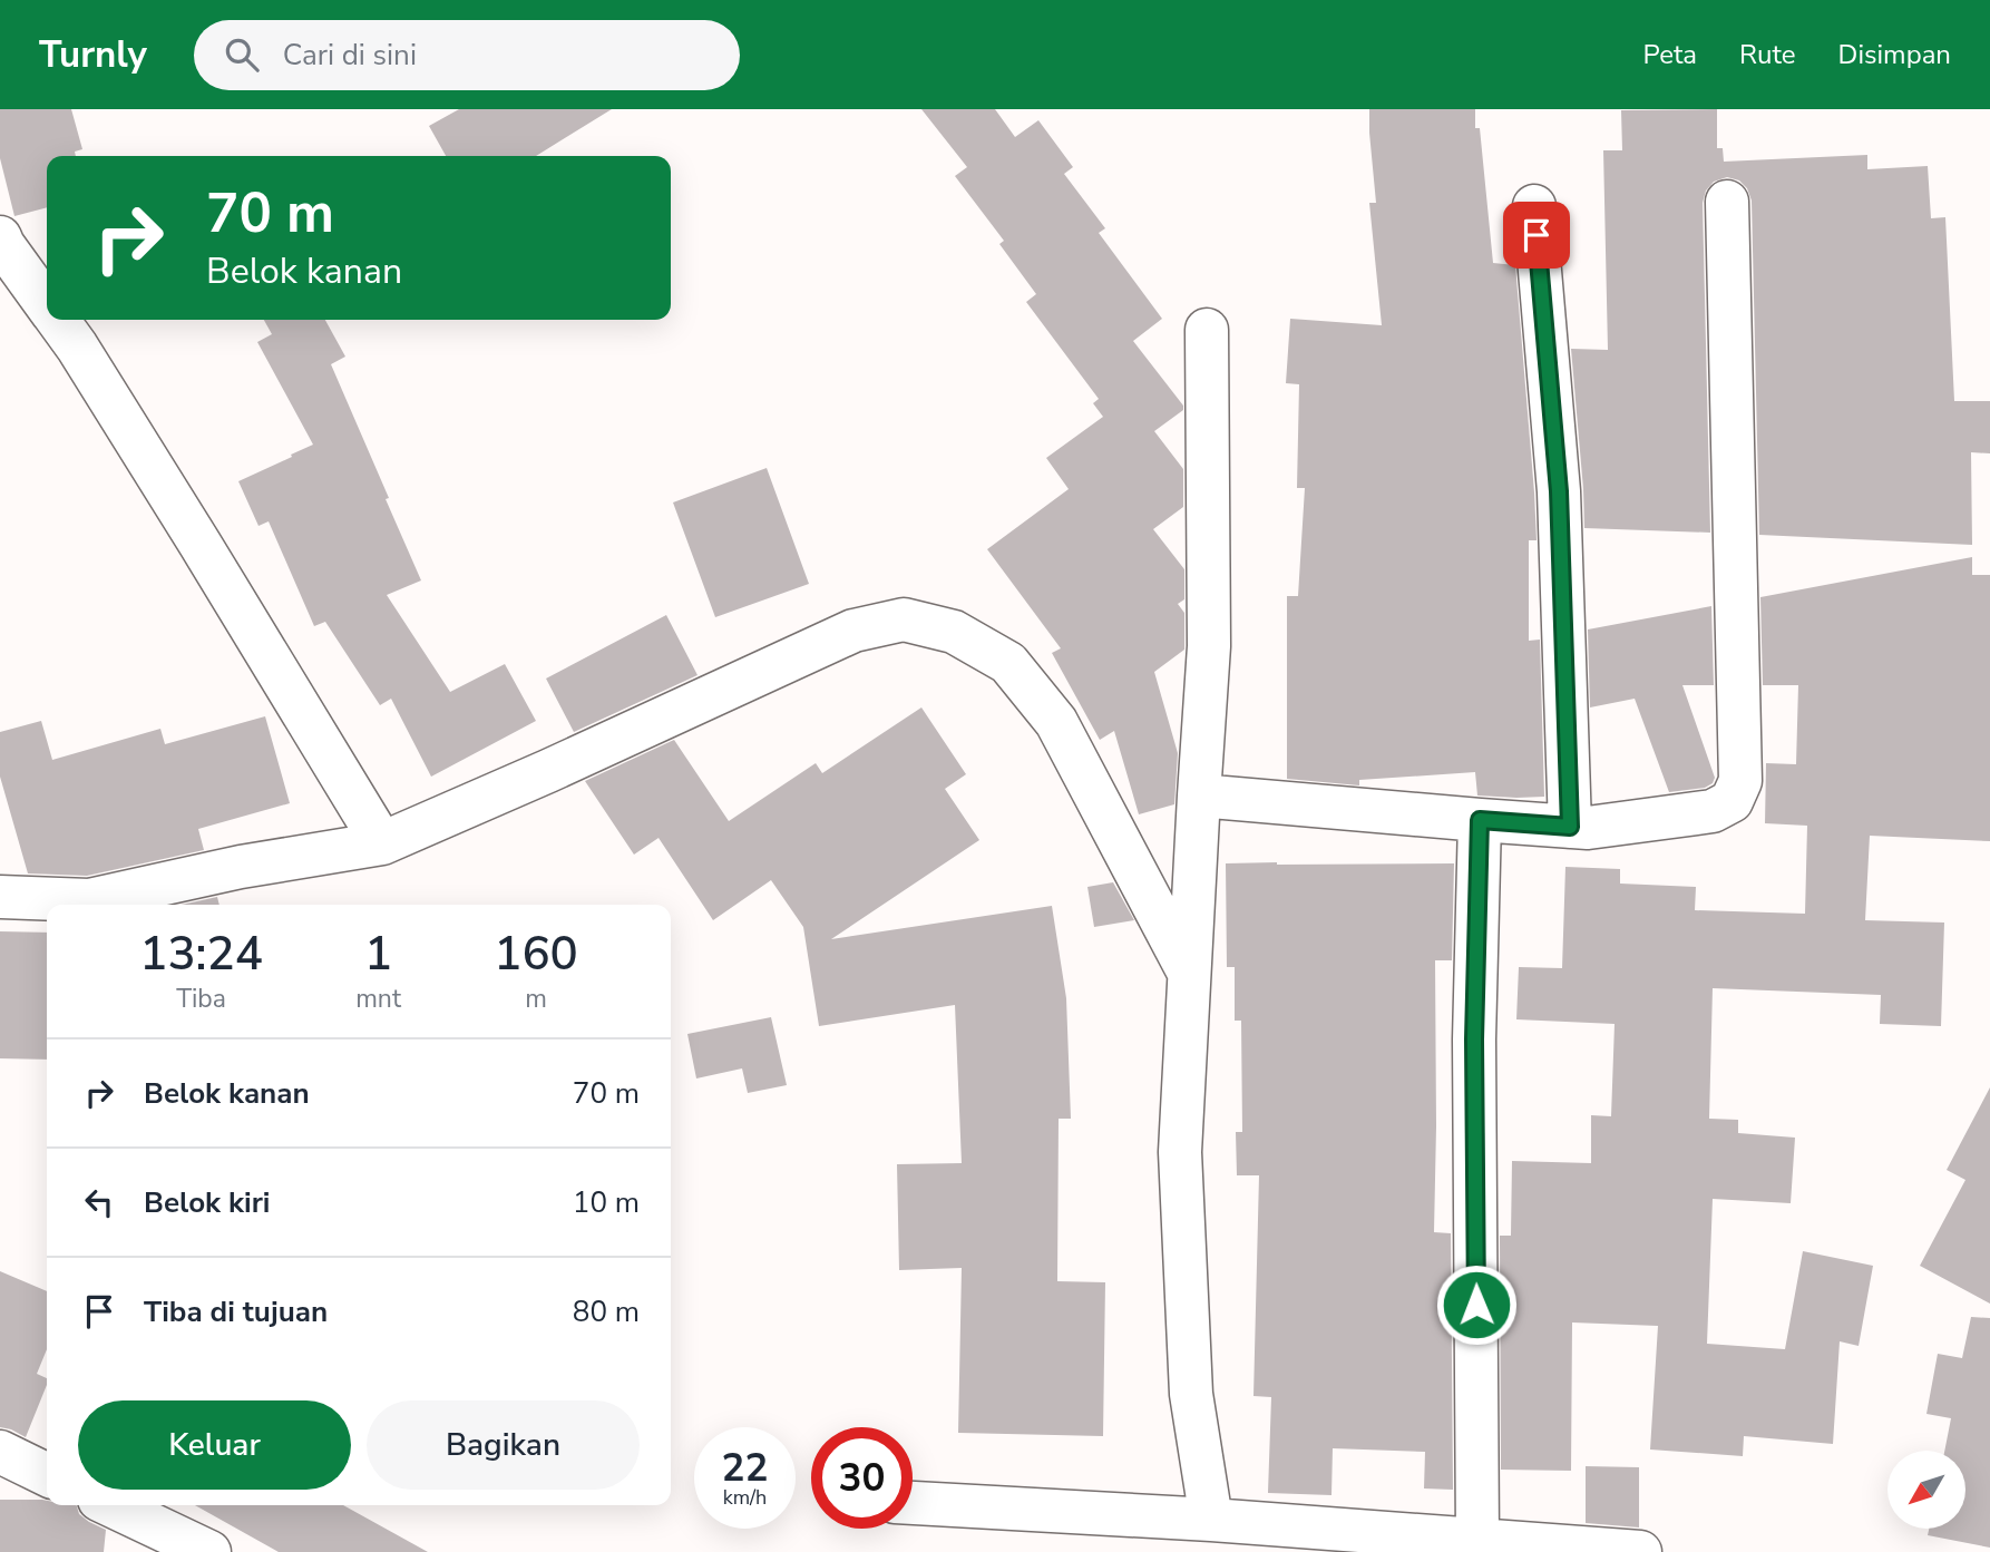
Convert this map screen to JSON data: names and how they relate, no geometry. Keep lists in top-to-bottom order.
{
  "north": "bottom left",
  "page": {
    "header": "Turnly",
    "search": "Cari di sini",
    "nav": ["Peta", "Rute", "Disimpan"],
    "turn": ["70 m", "Belok kanan"],
    "eta": [
      "13:24",
      "Tiba",
      "1",
      "mnt",
      "160",
      "m"
    ],
    "list": [
      {
        "name": "Belok kanan",
        "value": "70 m"
      },
      {
        "name": "Belok kiri",
        "value": "10 m"
      },
      {
        "name": "Tiba di tujuan",
        "value": "80 m"
      }
    ],
    "buttons": ["Keluar", "Bagikan"],
    "speed": "22 km/h",
    "limit": "30"
  }
}
